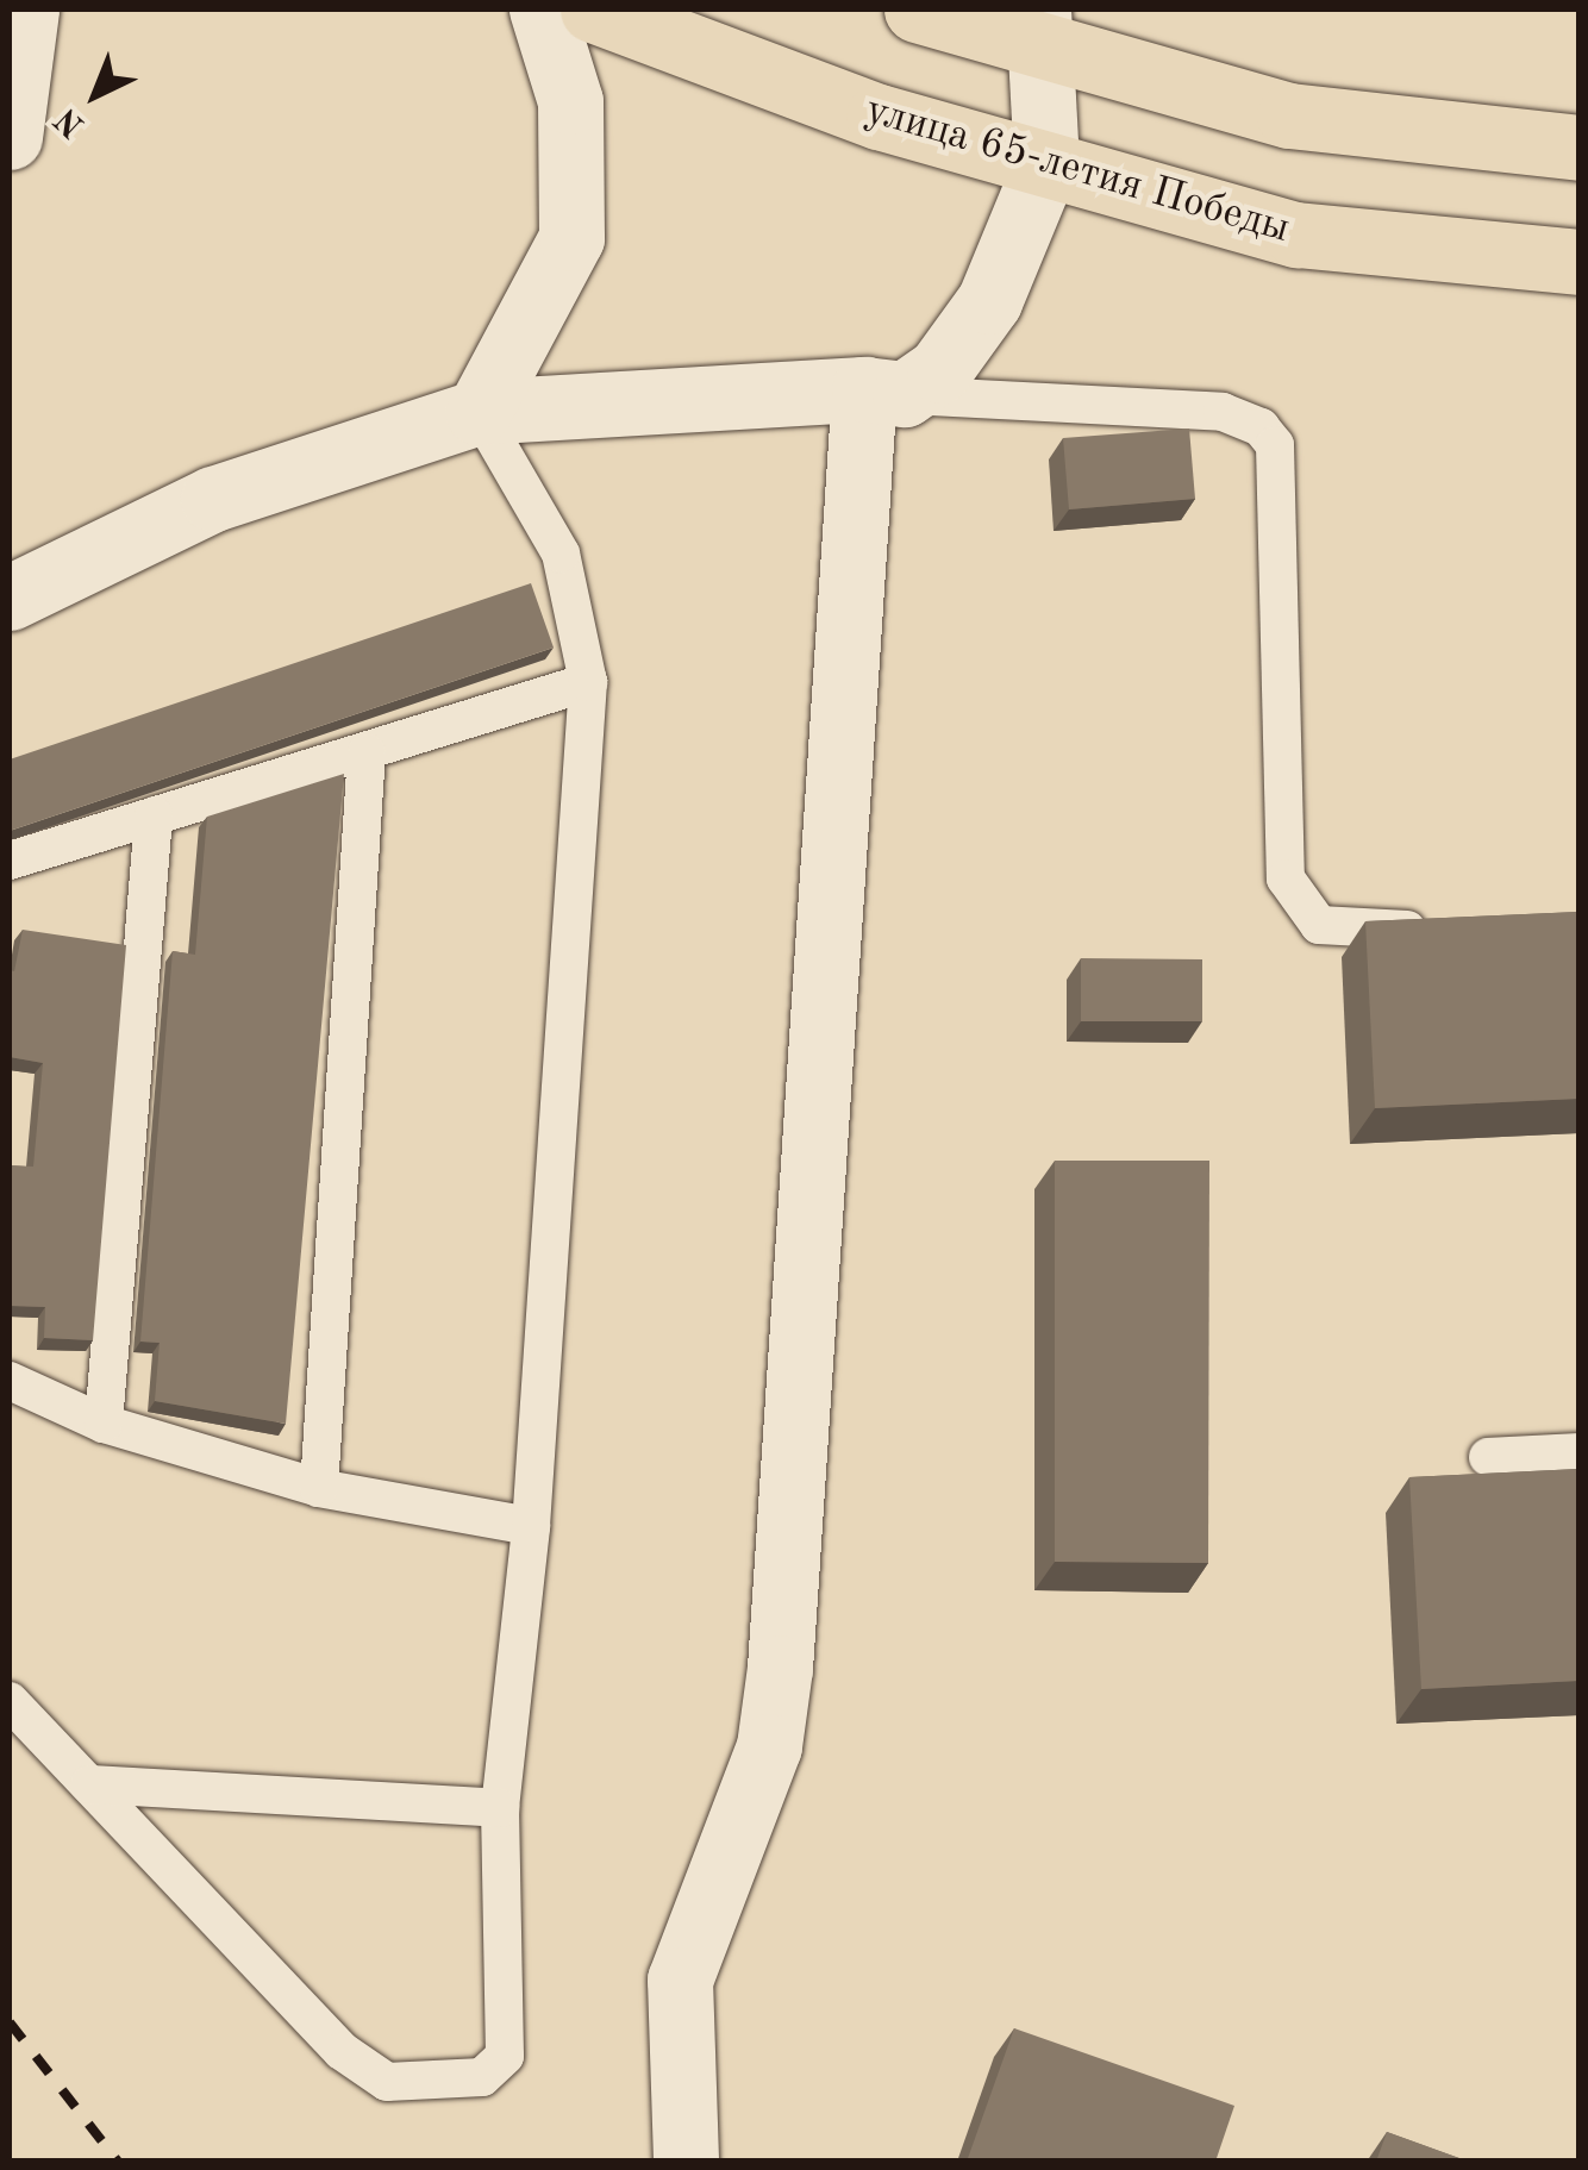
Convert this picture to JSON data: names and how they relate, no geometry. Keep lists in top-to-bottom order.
{
  "streets": {
    "main road": ["улица 65-летия Победы"]
  },
  "north": "bottom left"
}
